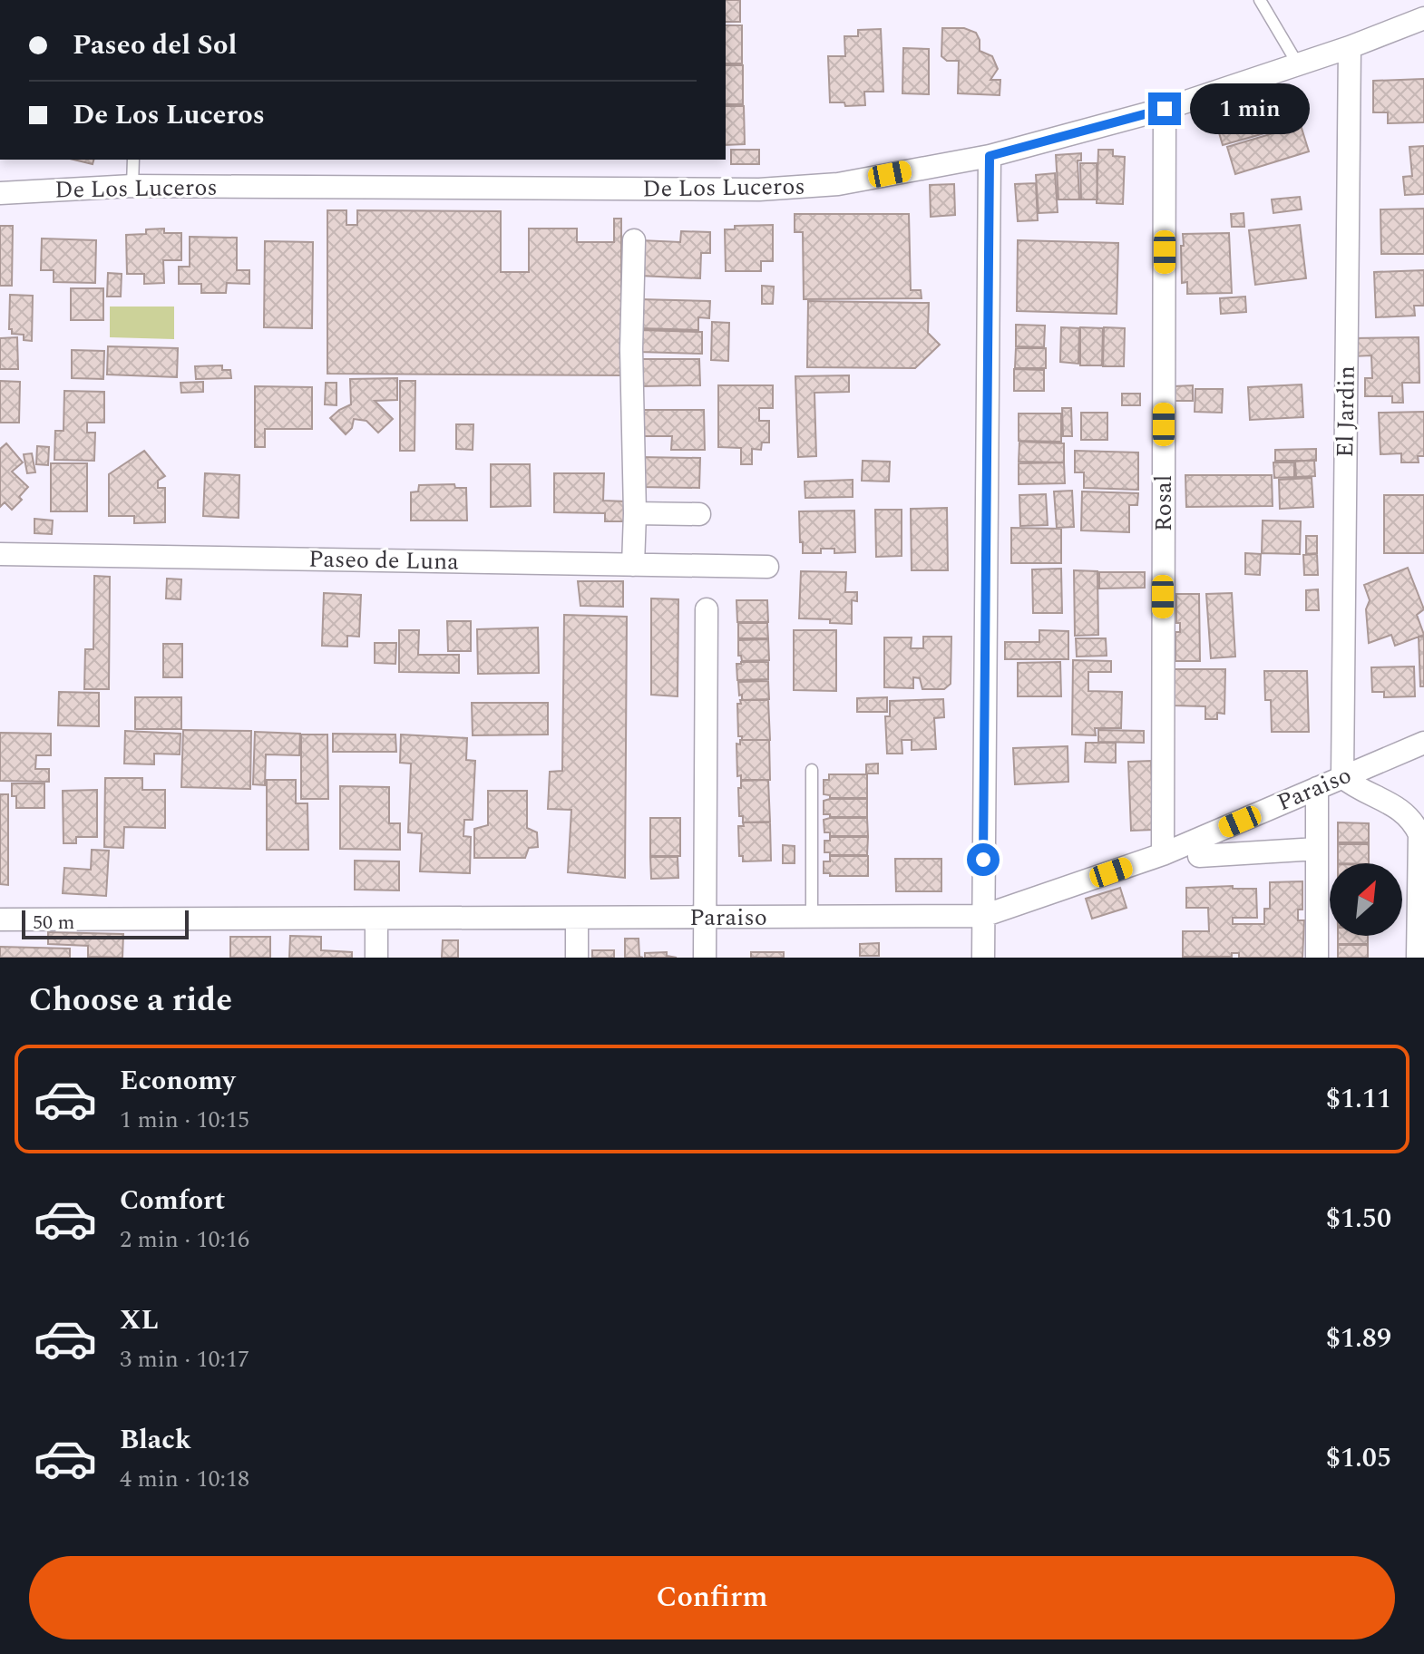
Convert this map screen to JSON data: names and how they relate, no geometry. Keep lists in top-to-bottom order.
{
  "streets": {
    "street": [
      "De Los Luceros",
      "El Jardin",
      "Rosal",
      "Paseo de Luna",
      "Paraiso"
    ]
  },
  "crossings": [
    ["De Los Luceros", "El Jardin"],
    ["De Los Luceros", "Rosal"],
    ["El Jardin", "Paraiso"],
    ["Rosal", "Paraiso"]
  ],
  "scale_bar": "50 m",
  "north": "top right",
  "page": {
    "banner": ["Paseo del Sol", "De Los Luceros"],
    "bubble": "1 min",
    "scale": "50 m",
    "heading": "Choose a ride",
    "list": [
      {
        "name": "Economy",
        "note": "1 min · 10:15",
        "value": "$1.11"
      },
      {
        "name": "Comfort",
        "note": "2 min · 10:16",
        "value": "$1.50"
      },
      {
        "name": "XL",
        "note": "3 min · 10:17",
        "value": "$1.89"
      },
      {
        "name": "Black",
        "note": "4 min · 10:18",
        "value": "$1.05"
      }
    ],
    "buttons": "Confirm"
  }
}
